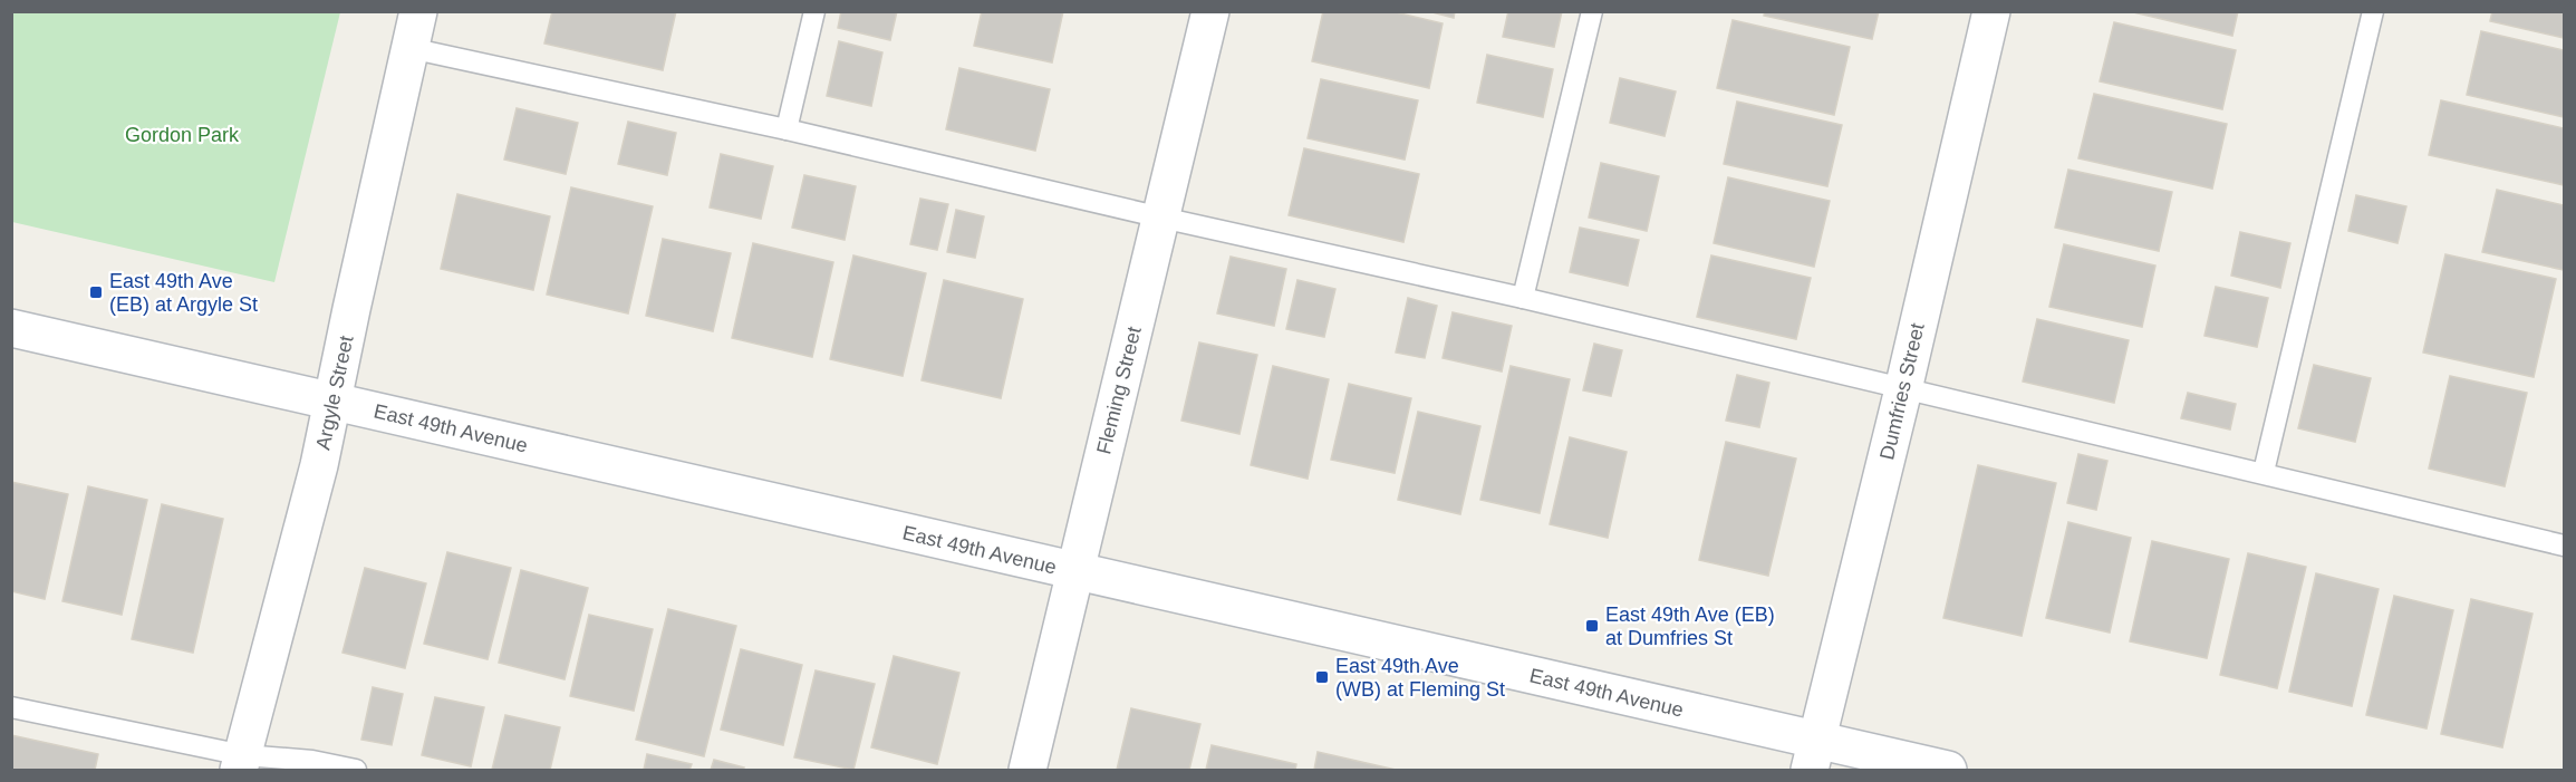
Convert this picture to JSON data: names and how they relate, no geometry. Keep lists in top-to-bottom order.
{
  "streets": {
    "street": [
      "Fleming Street",
      "Dumfries Street",
      "Argyle Street",
      "East 49th Avenue"
    ]
  },
  "crossings": [
    ["Fleming Street", "East 49th Avenue"],
    ["Dumfries Street", "East 49th Avenue"],
    ["Argyle Street", "East 49th Avenue"]
  ],
  "parks": ["Gordon Park"],
  "places": {
    "transit": ["East 49th Ave (EB) at Argyle St", "East 49th Ave (EB) at Dumfries St", "East 49th Ave (WB) at Fleming St"]
  }
}
